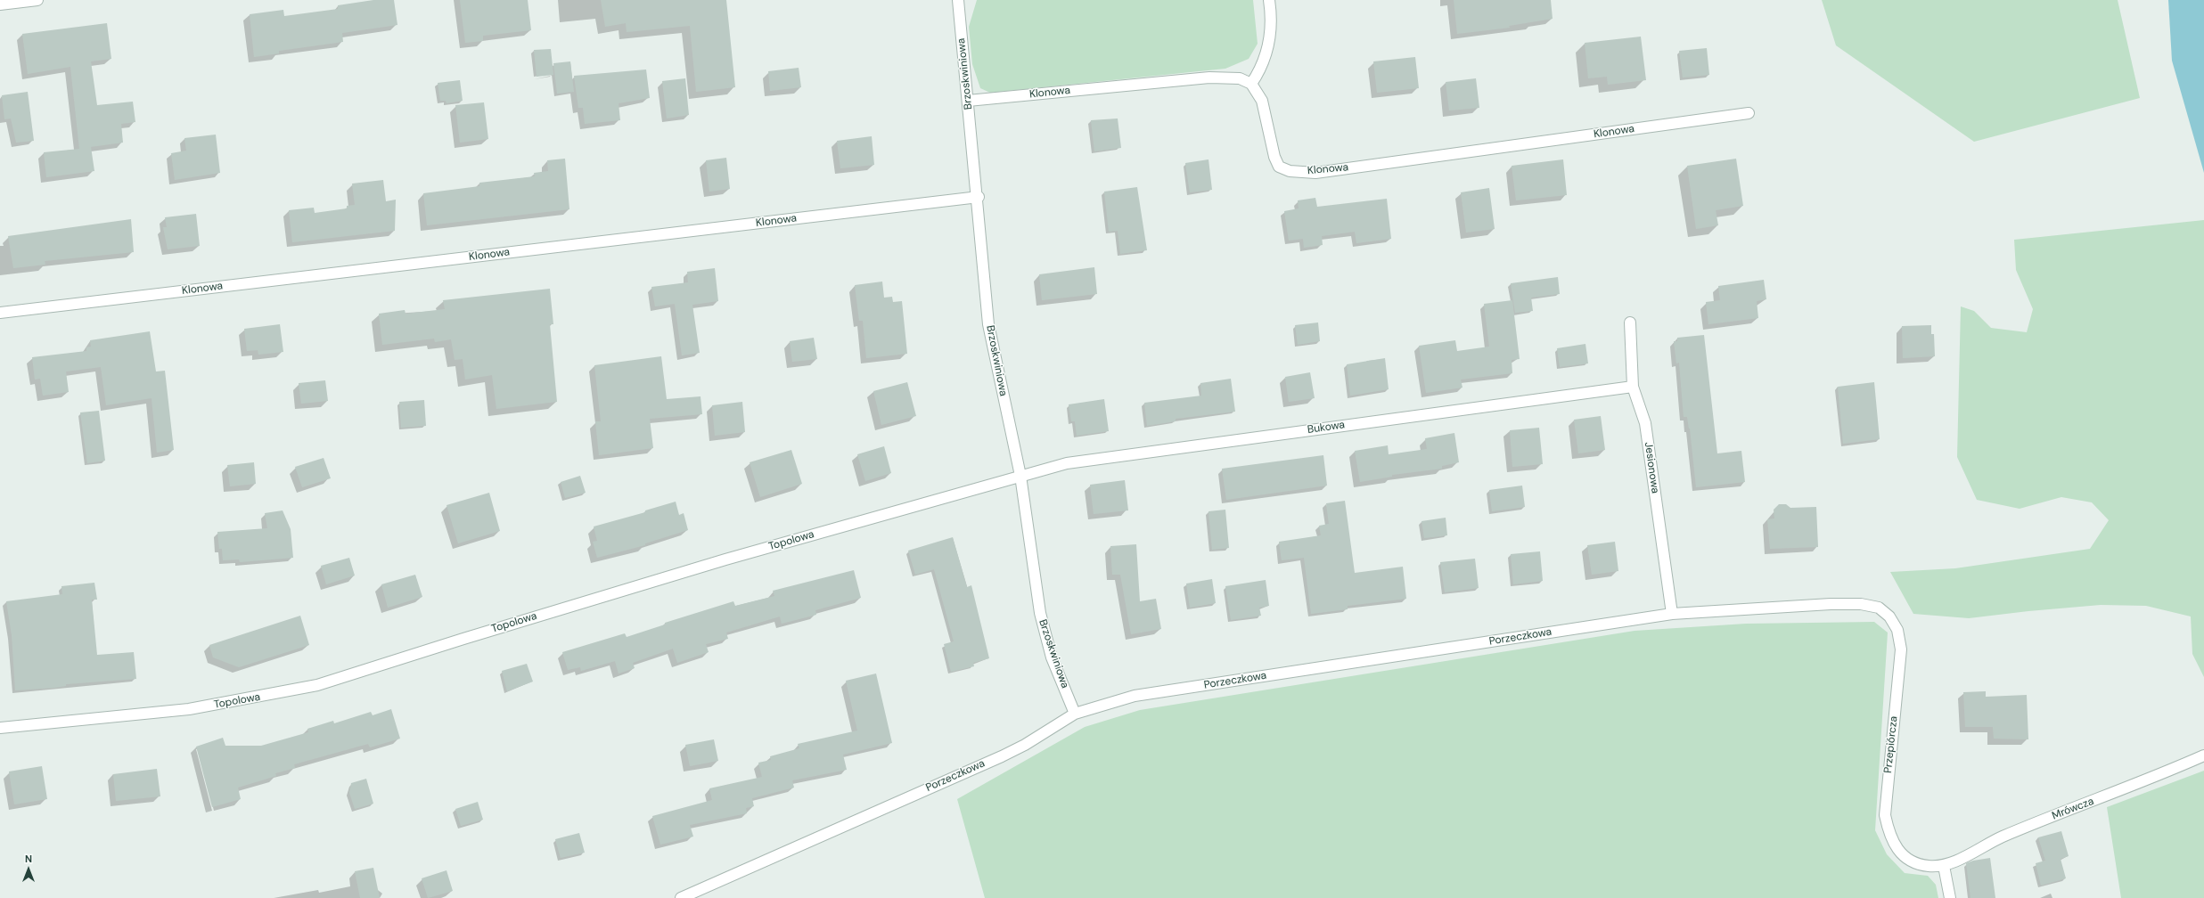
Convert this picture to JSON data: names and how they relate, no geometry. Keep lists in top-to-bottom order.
{
  "streets": {
    "street": [
      "Brzoskwiniowa",
      "Klonowa",
      "Bukowa",
      "Jesionowa",
      "Topolowa",
      "Porzeczkowa",
      "Przepiórcza",
      "Mrówcza"
    ]
  },
  "crossings": [
    ["Brzoskwiniowa", "Klonowa"],
    ["Brzoskwiniowa", "Bukowa"],
    ["Brzoskwiniowa", "Topolowa"],
    ["Brzoskwiniowa", "Porzeczkowa"],
    ["Bukowa", "Jesionowa"],
    ["Bukowa", "Topolowa"],
    ["Jesionowa", "Porzeczkowa"],
    ["Porzeczkowa", "Przepiórcza"],
    ["Przepiórcza", "Mrówcza"]
  ],
  "north": "top"
}
